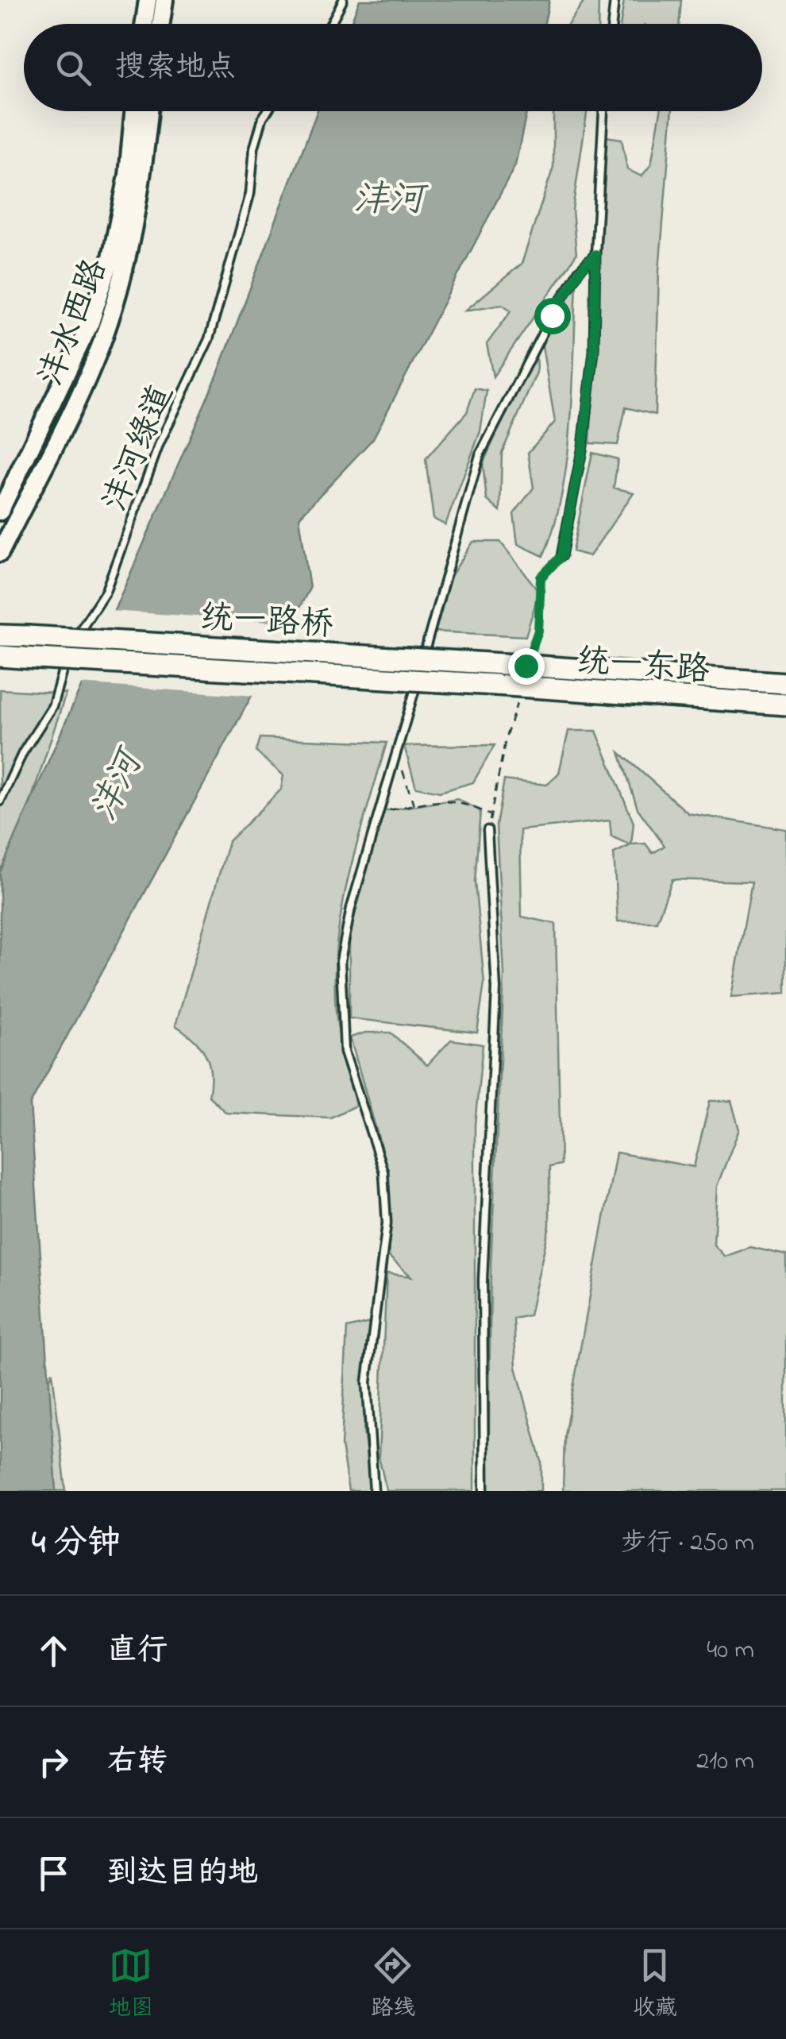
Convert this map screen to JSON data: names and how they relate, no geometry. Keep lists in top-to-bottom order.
{
  "streets": {
    "main road": ["统一路桥", "统一东路"],
    "street": ["沣水西路"],
    "lane": ["沣河绿道"]
  },
  "crossings": [
    ["统一路桥", "统一东路"]
  ],
  "water": ["沣河"],
  "page": {
    "search": "搜索地点",
    "heading": ["4 分钟", "步行 · 250 m"],
    "list": [
      ["直行", "40 m"],
      ["右转", "210 m"],
      "到达目的地"
    ],
    "nav": ["地图", "路线", "收藏"]
  }
}
